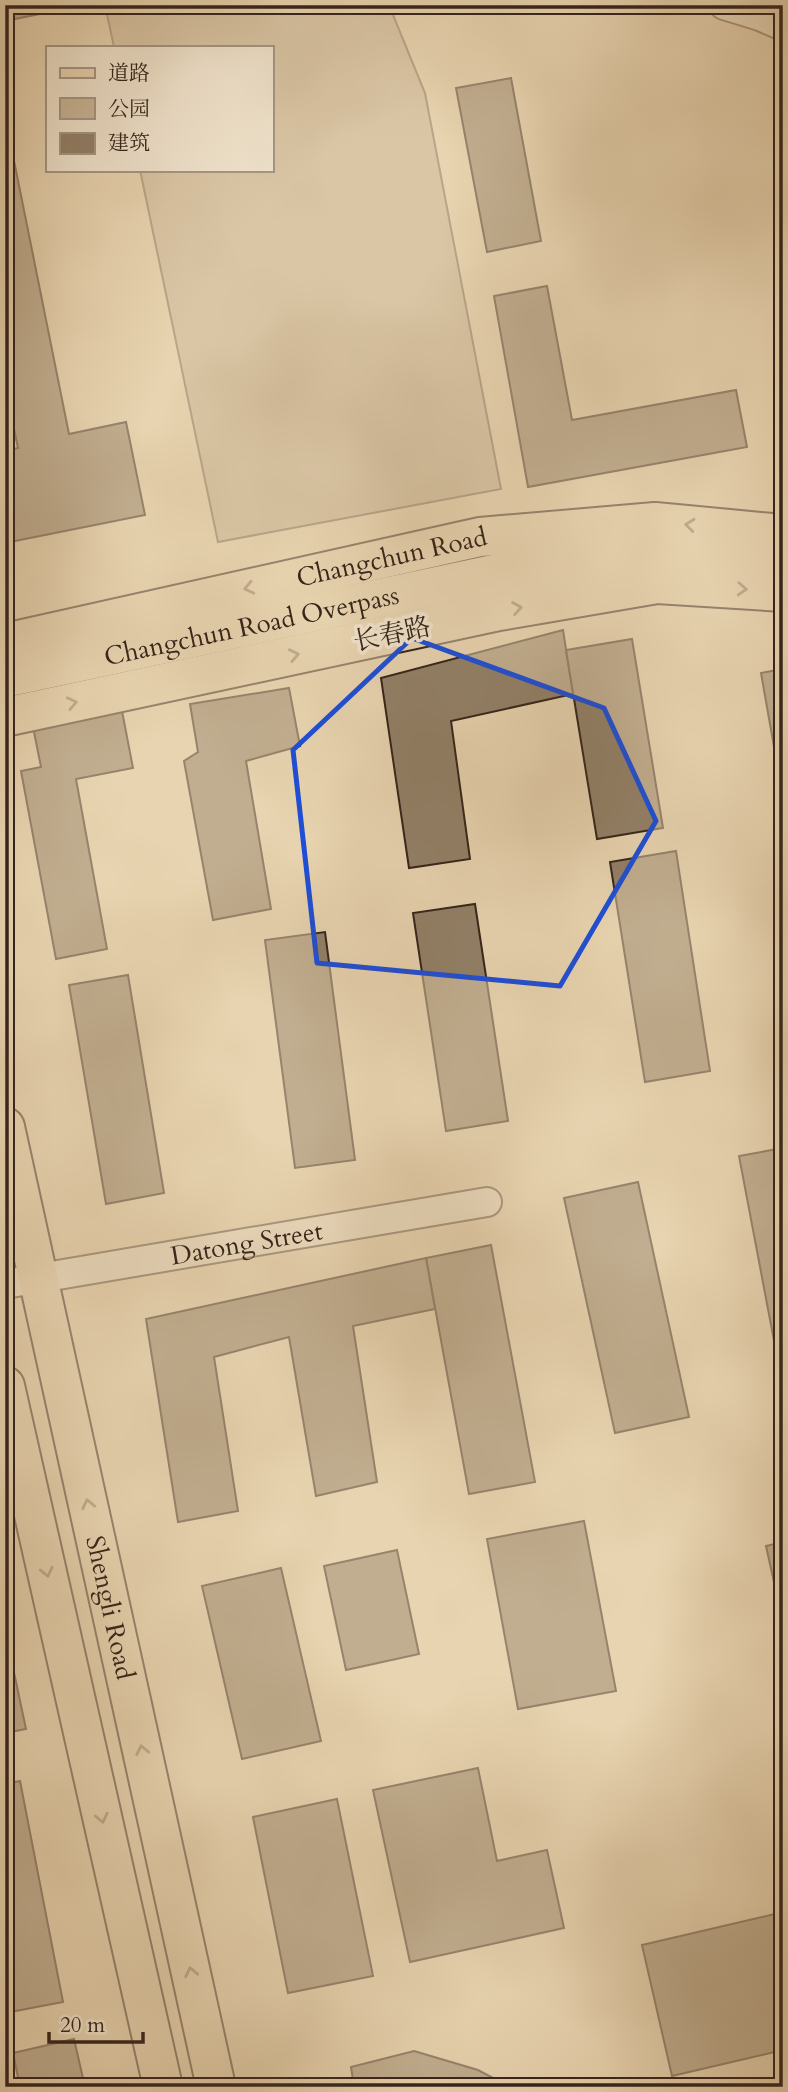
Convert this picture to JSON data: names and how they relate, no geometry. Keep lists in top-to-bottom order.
{
  "streets": {
    "main road": [
      "Changchun Road",
      "Changchun Road Overpass",
      "长春路",
      "Shengli Road"
    ],
    "street": ["Datong Street"]
  },
  "crossings": [
    ["Changchun Road", "Changchun Road Overpass"],
    ["Datong Street", "Shengli Road"]
  ],
  "one_way": ["长春路"],
  "legend": ["道路", "公园", "建筑"],
  "scale_bar": "20 m"
}
